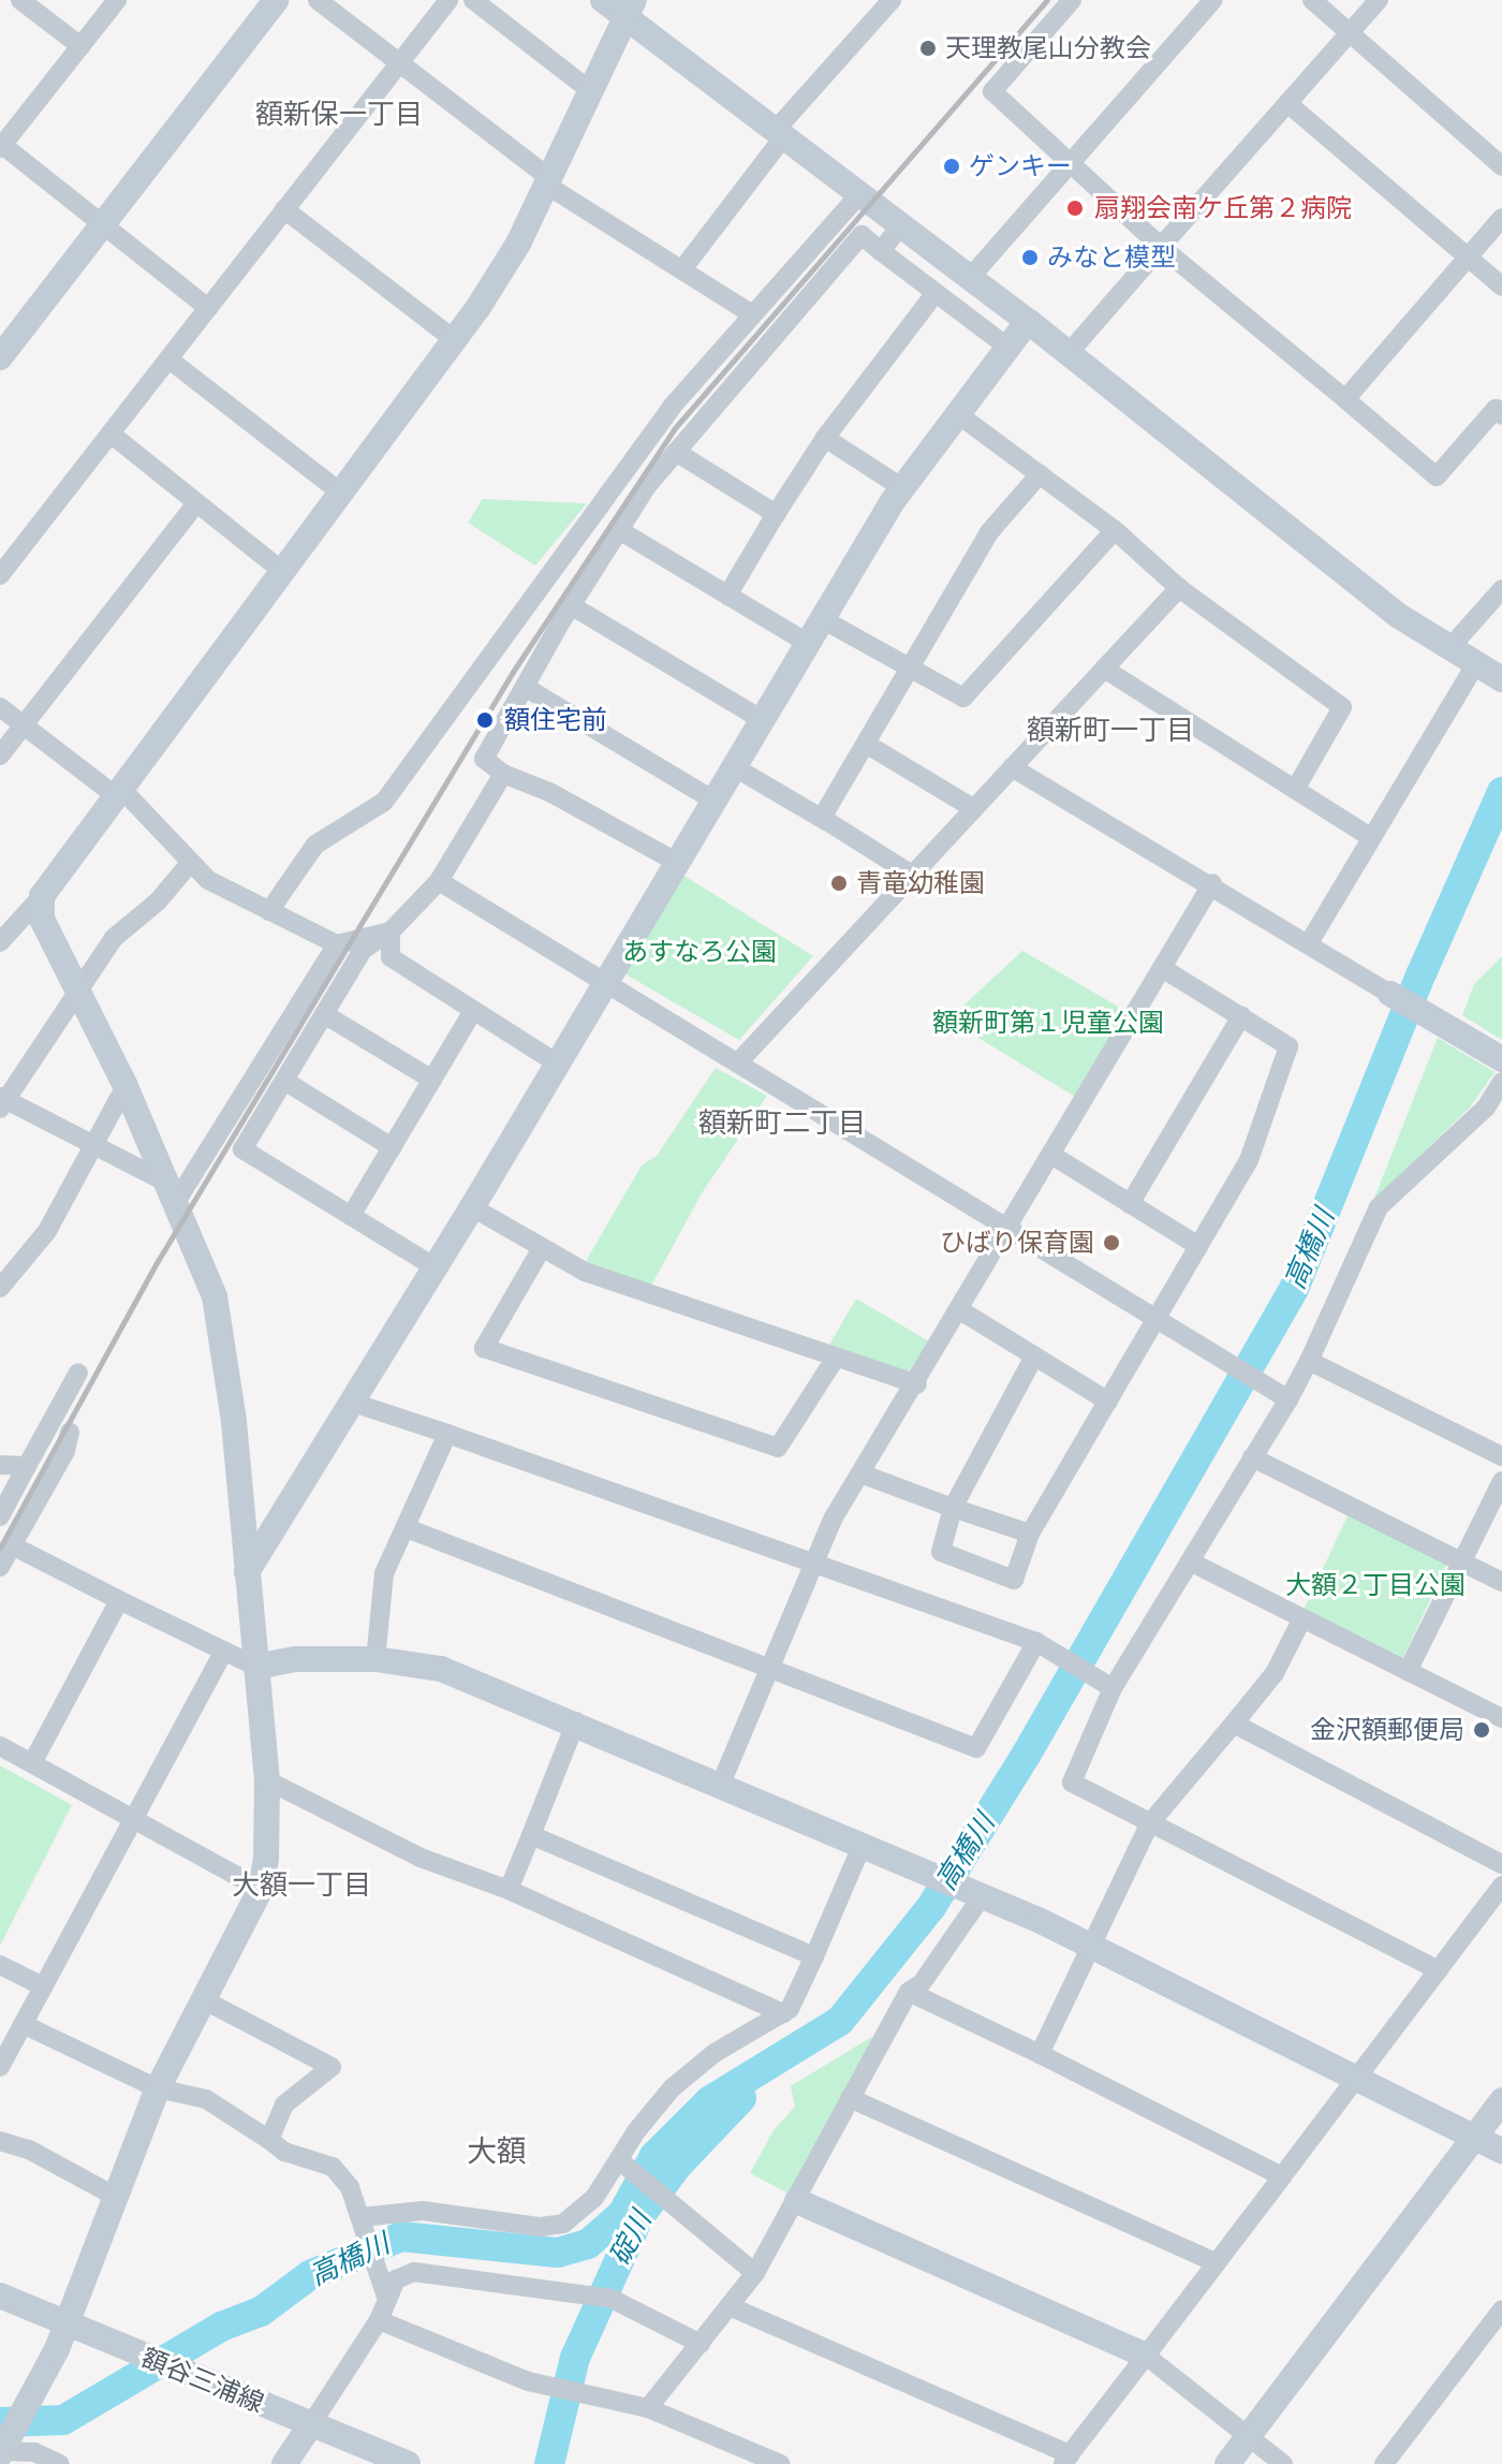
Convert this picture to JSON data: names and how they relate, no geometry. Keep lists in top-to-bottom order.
{
  "streets": {
    "street": ["額谷三浦線"]
  },
  "districts": [
    "額新保一丁目",
    "額新町一丁目",
    "額新町二丁目",
    "大額一丁目",
    "大額"
  ],
  "water": ["高橋川", "碇川"],
  "parks": ["あすなろ公園", "額新町第１児童公園", "大額２丁目公園"],
  "places": [
    "天理教尾山分教会",
    "ゲンキー",
    "扇翔会南ケ丘第２病院",
    "みなと模型",
    "額住宅前",
    "青竜幼稚園",
    "ひばり保育園",
    "金沢額郵便局"
  ]
}
